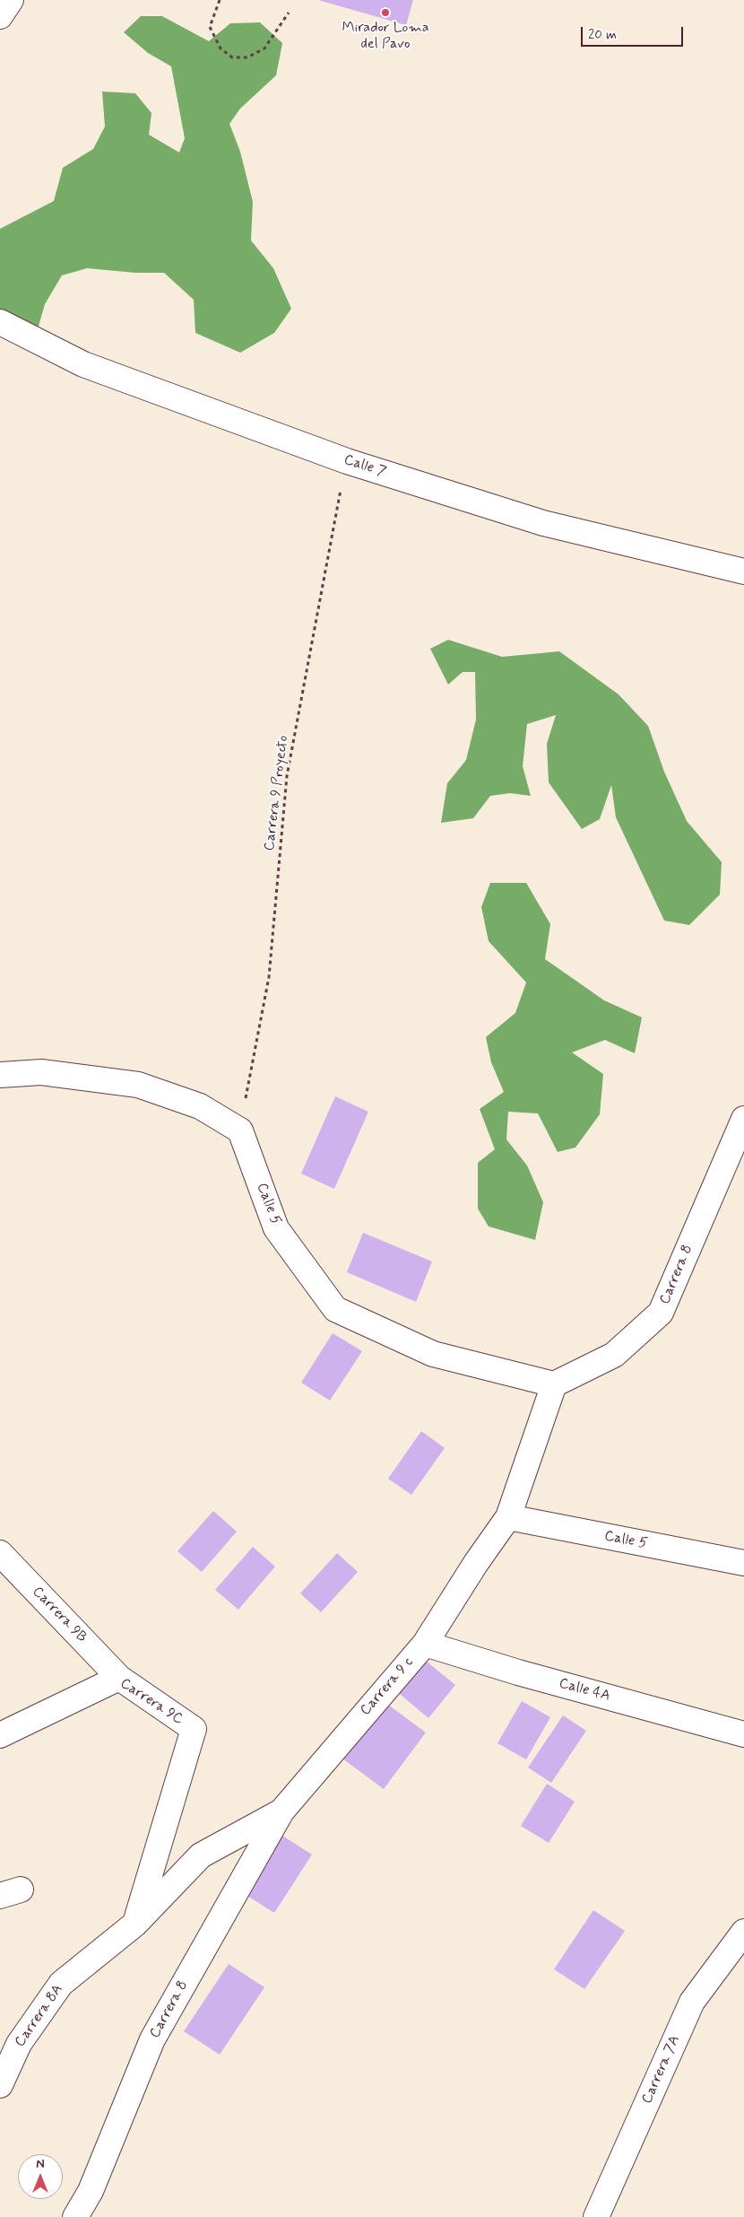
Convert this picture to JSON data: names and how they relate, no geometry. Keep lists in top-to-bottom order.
{
  "streets": {
    "street": [
      "Calle 7",
      "Calle 5",
      "Carrera 8",
      "Carrera 9B",
      "Carrera 9 c",
      "Calle 4A",
      "Carrera 9C",
      "Carrera 8A",
      "Carrera 7A"
    ],
    "path": ["Carrera 9 Proyecto"]
  },
  "crossings": [
    ["Calle 7", "Carrera 9 Proyecto"],
    ["Carrera 9 Proyecto", "Calle 5"],
    ["Calle 5", "Carrera 8"],
    ["Calle 5", "Carrera 9 c"],
    ["Carrera 8", "Carrera 9 c"],
    ["Carrera 9B", "Carrera 9C"],
    ["Carrera 9 c", "Calle 4A"],
    ["Carrera 9 c", "Carrera 9C"],
    ["Carrera 9 c", "Carrera 8A"],
    ["Carrera 9C", "Carrera 8A"]
  ],
  "places": ["Mirador Loma del Pavo"],
  "scale_bar": "20 m",
  "north": "top"
}
